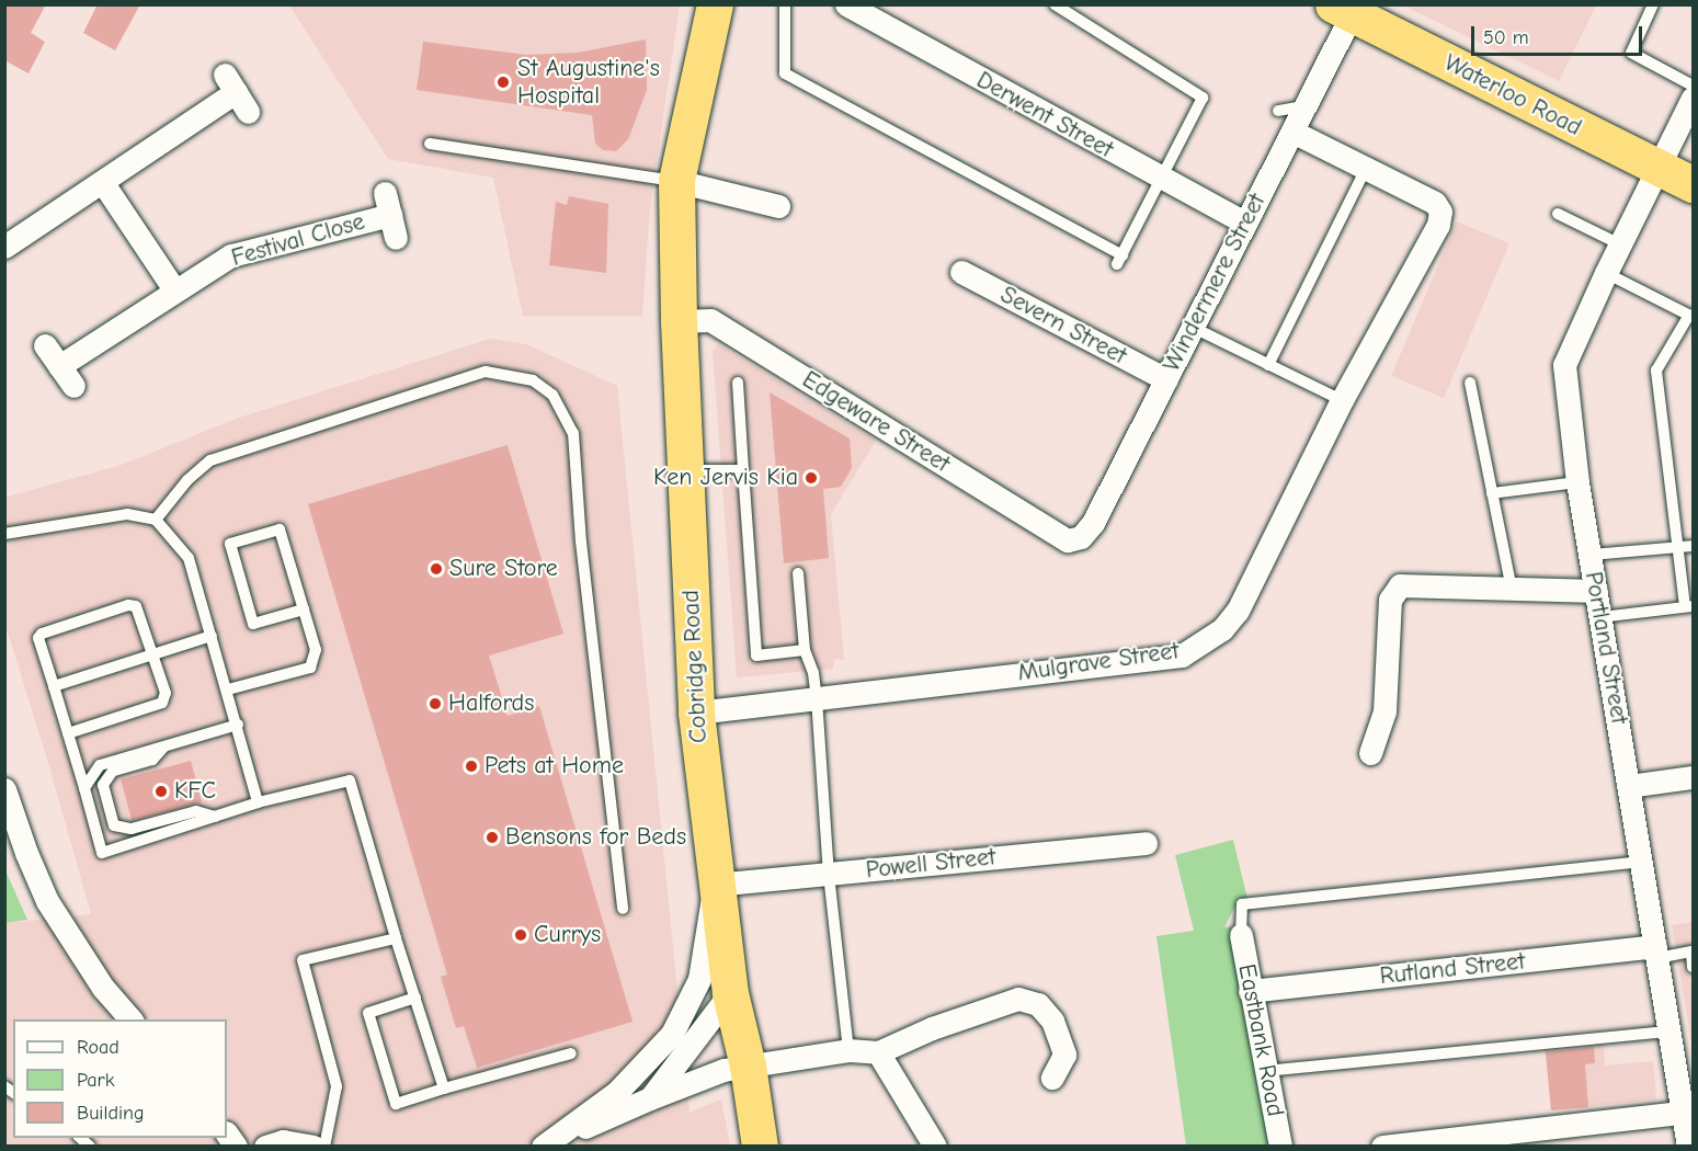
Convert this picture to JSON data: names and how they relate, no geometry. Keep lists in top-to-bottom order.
{
  "streets": {
    "highway": ["Waterloo Road", "Cobridge Road"],
    "street": [
      "Derwent Street",
      "Festival Close",
      "Windermere Street",
      "Severn Street",
      "Edgeware Street",
      "Portland Street",
      "Mulgrave Street",
      "Powell Street",
      "Rutland Street",
      "Eastbank Road"
    ]
  },
  "crossings": [
    ["Waterloo Road", "Windermere Street"],
    ["Waterloo Road", "Portland Street"],
    ["Derwent Street", "Windermere Street"],
    ["Windermere Street", "Severn Street"],
    ["Windermere Street", "Edgeware Street"],
    ["Edgeware Street", "Cobridge Road"],
    ["Portland Street", "Rutland Street"],
    ["Mulgrave Street", "Cobridge Road"],
    ["Cobridge Road", "Powell Street"],
    ["Rutland Street", "Eastbank Road"]
  ],
  "places": [
    "St Augustine's Hospital",
    "Ken Jervis Kia",
    "Sure Store",
    "Halfords",
    "Pets at Home",
    "KFC",
    "Bensons for Beds",
    "Currys"
  ],
  "legend": ["Road", "Park", "Building"],
  "scale_bar": "50 m"
}
